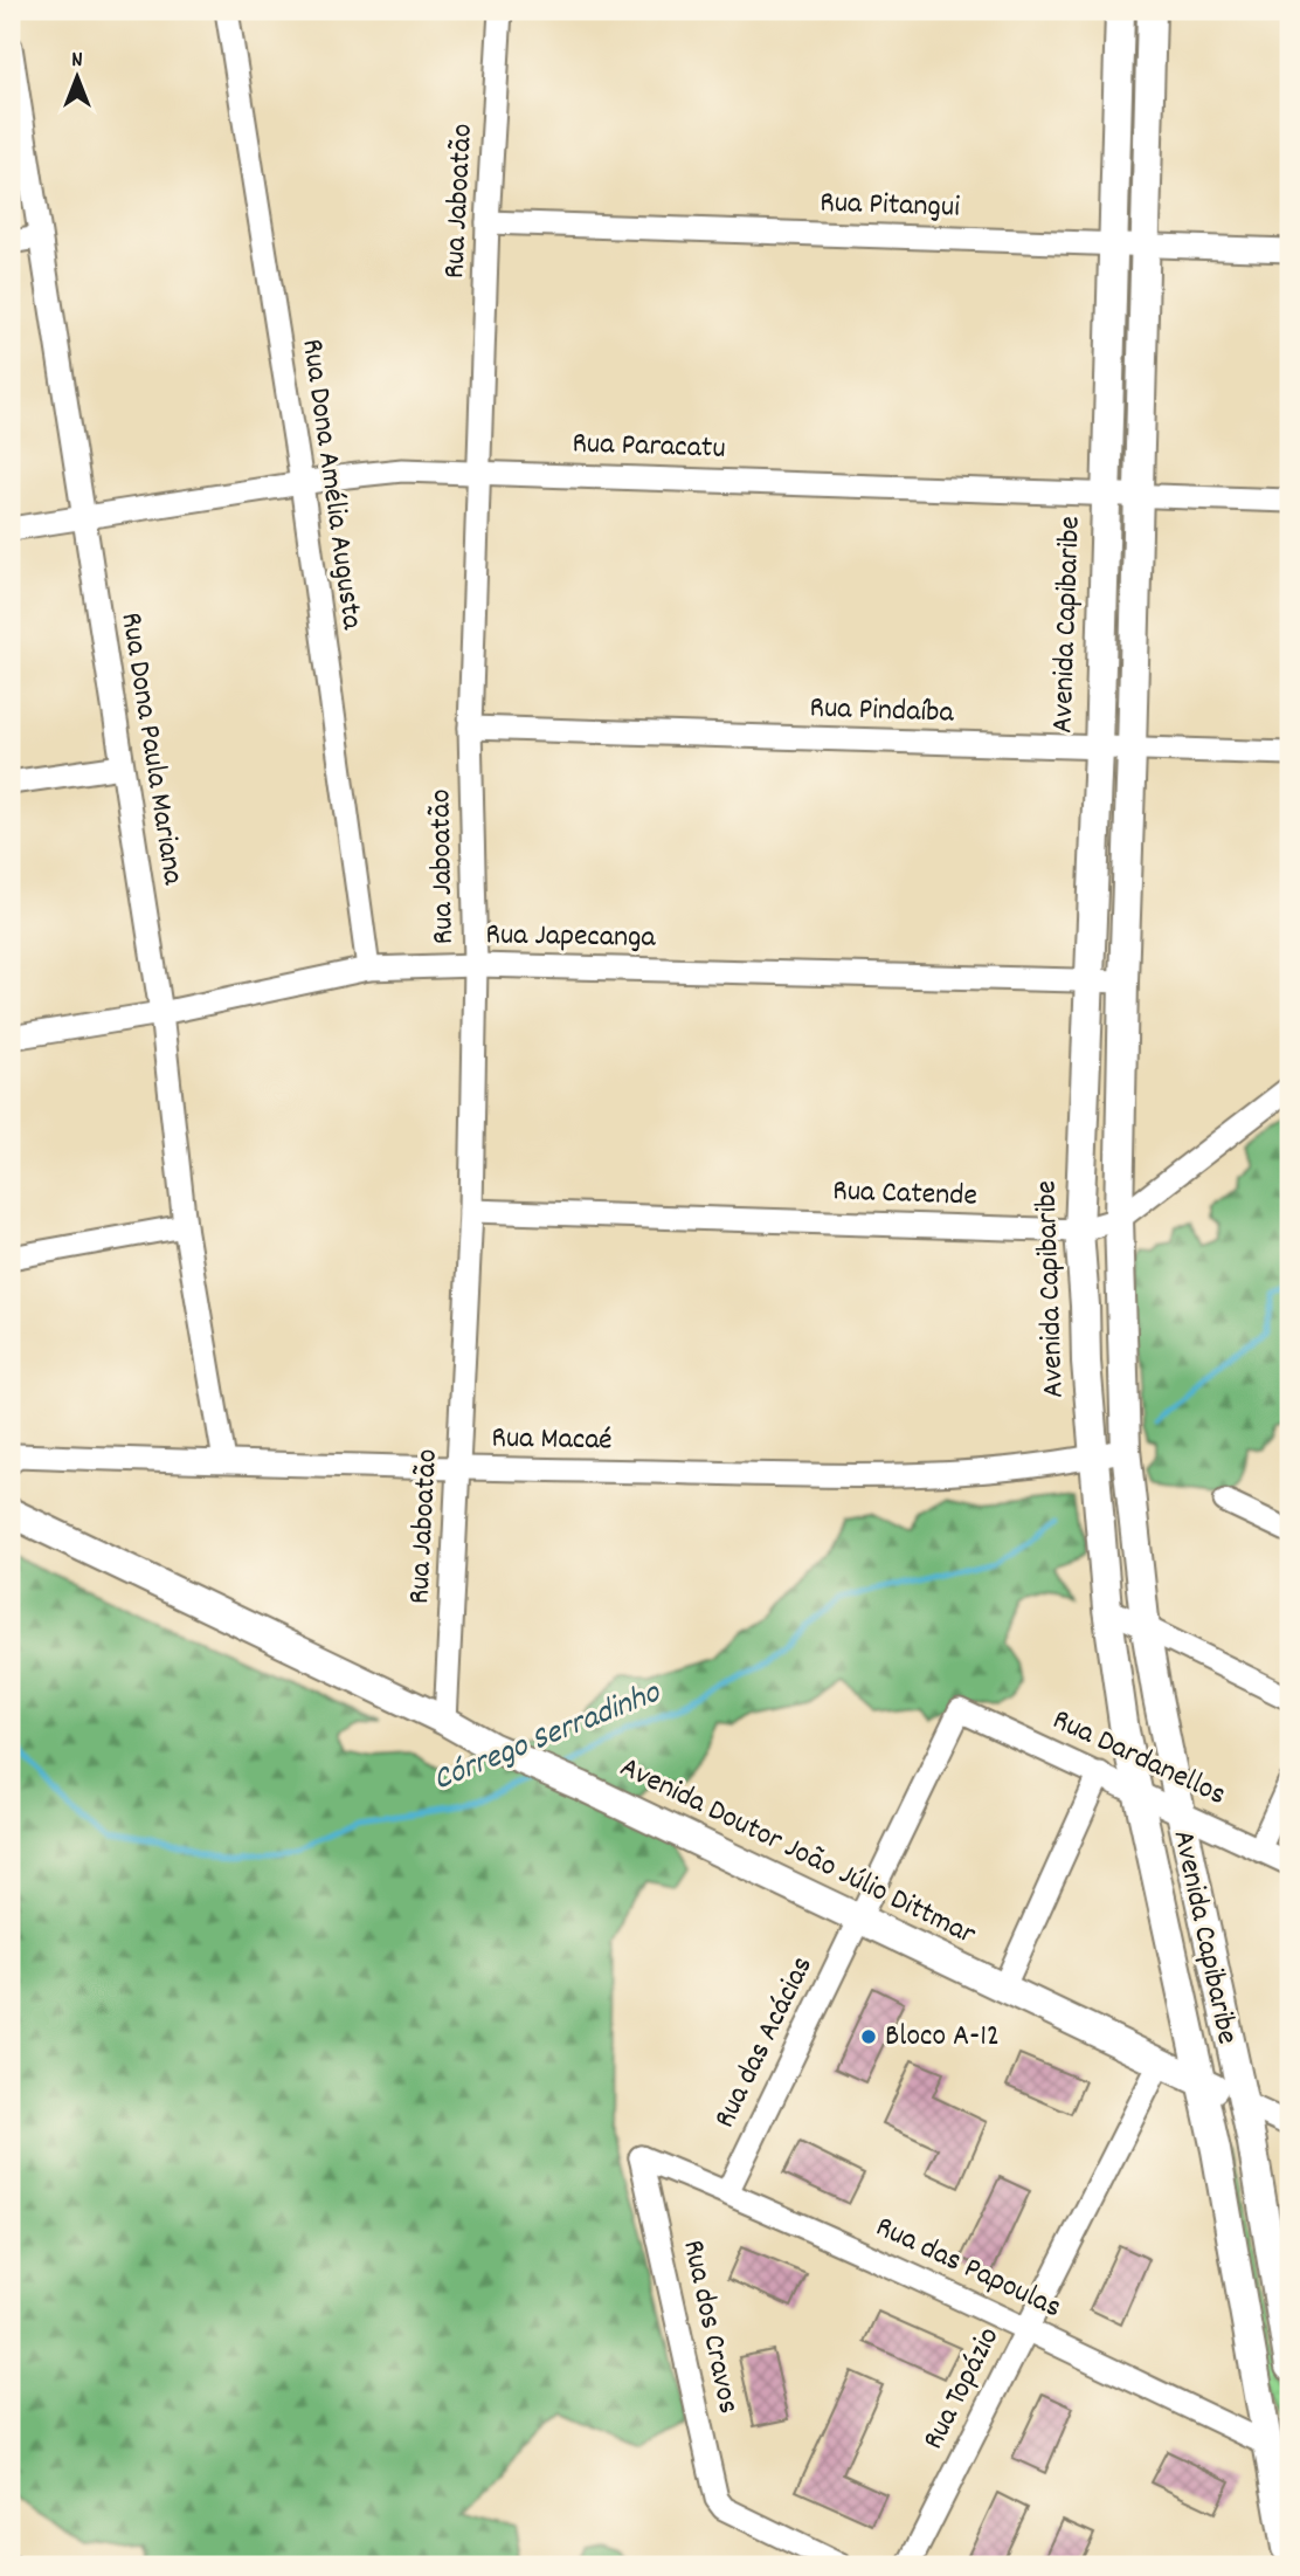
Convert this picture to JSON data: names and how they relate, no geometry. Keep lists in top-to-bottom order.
{
  "streets": {
    "main road": ["Avenida Capibaribe", "Avenida Doutor João Júlio Dittmar"],
    "street": [
      "Rua Jaboatão",
      "Rua Pitangui",
      "Rua Paracatu",
      "Rua Dona Amélia Augusta",
      "Rua Pindaíba",
      "Rua Dona Paula Mariana",
      "Rua Japecanga",
      "Rua Catende",
      "Rua Macaé",
      "Rua Dardanellos",
      "Rua das Acácias",
      "Rua das Papoulas",
      "Rua dos Cravos",
      "Rua Topázio"
    ]
  },
  "crossings": [
    ["Rua Jaboatão", "Rua Pitangui"],
    ["Rua Jaboatão", "Rua Paracatu"],
    ["Rua Jaboatão", "Rua Pindaíba"],
    ["Rua Jaboatão", "Rua Japecanga"],
    ["Rua Jaboatão", "Rua Catende"],
    ["Rua Jaboatão", "Rua Macaé"],
    ["Rua Jaboatão", "Avenida Doutor João Júlio Dittmar"],
    ["Rua Pitangui", "Avenida Capibaribe"],
    ["Rua Paracatu", "Rua Dona Amélia Augusta"],
    ["Rua Paracatu", "Avenida Capibaribe"],
    ["Rua Paracatu", "Rua Dona Paula Mariana"],
    ["Rua Dona Amélia Augusta", "Rua Japecanga"],
    ["Avenida Capibaribe", "Rua Pindaíba"],
    ["Avenida Capibaribe", "Rua Japecanga"],
    ["Avenida Capibaribe", "Rua Catende"],
    ["Avenida Capibaribe", "Rua Macaé"],
    ["Avenida Capibaribe", "Rua Dardanellos"],
    ["Avenida Capibaribe", "Avenida Doutor João Júlio Dittmar"],
    ["Avenida Capibaribe", "Rua das Papoulas"],
    ["Rua Dona Paula Mariana", "Rua Japecanga"],
    ["Rua Dona Paula Mariana", "Rua Macaé"],
    ["Rua Dardanellos", "Rua das Acácias"],
    ["Avenida Doutor João Júlio Dittmar", "Rua das Acácias"],
    ["Avenida Doutor João Júlio Dittmar", "Rua Topázio"],
    ["Rua das Acácias", "Rua das Papoulas"],
    ["Rua das Papoulas", "Rua dos Cravos"],
    ["Rua das Papoulas", "Rua Topázio"]
  ],
  "water": ["Córrego Serradinho"],
  "places": ["Bloco A-12"],
  "north": "top"
}
